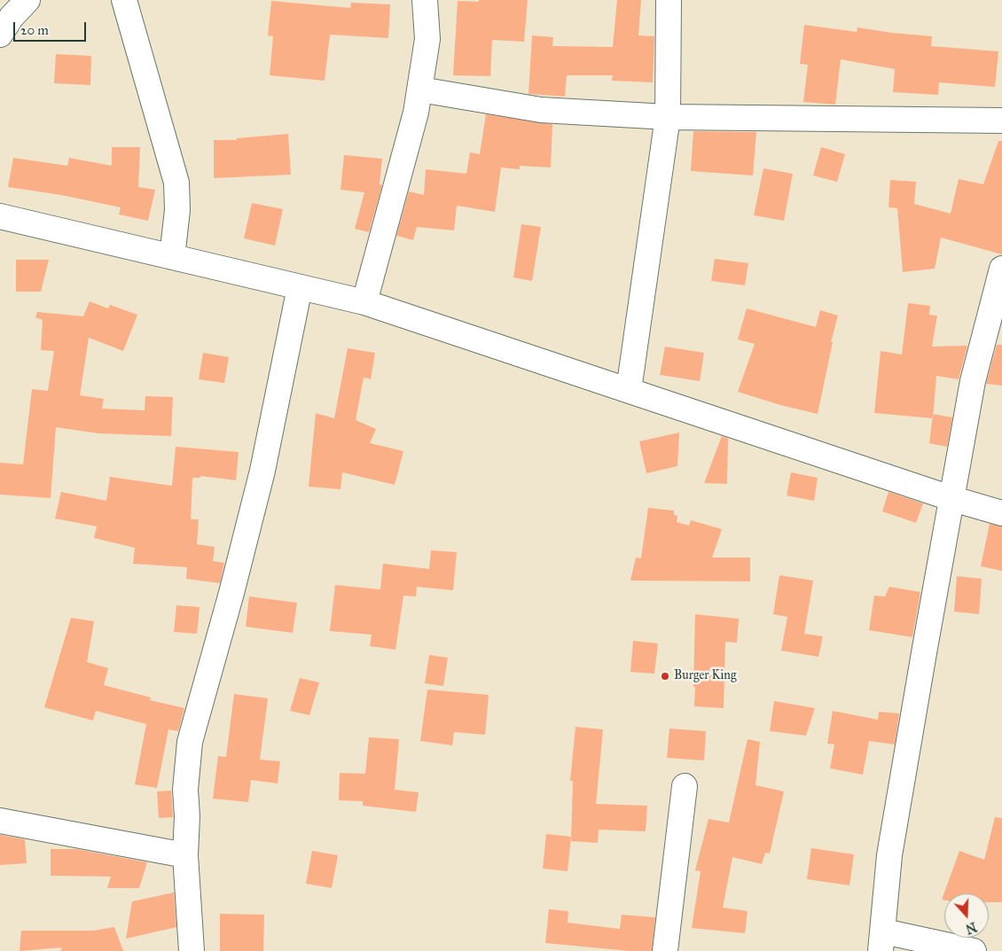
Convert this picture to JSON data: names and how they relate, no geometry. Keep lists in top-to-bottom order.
{
  "places": ["Burger King"],
  "scale_bar": "20 m",
  "north": "bottom"
}
